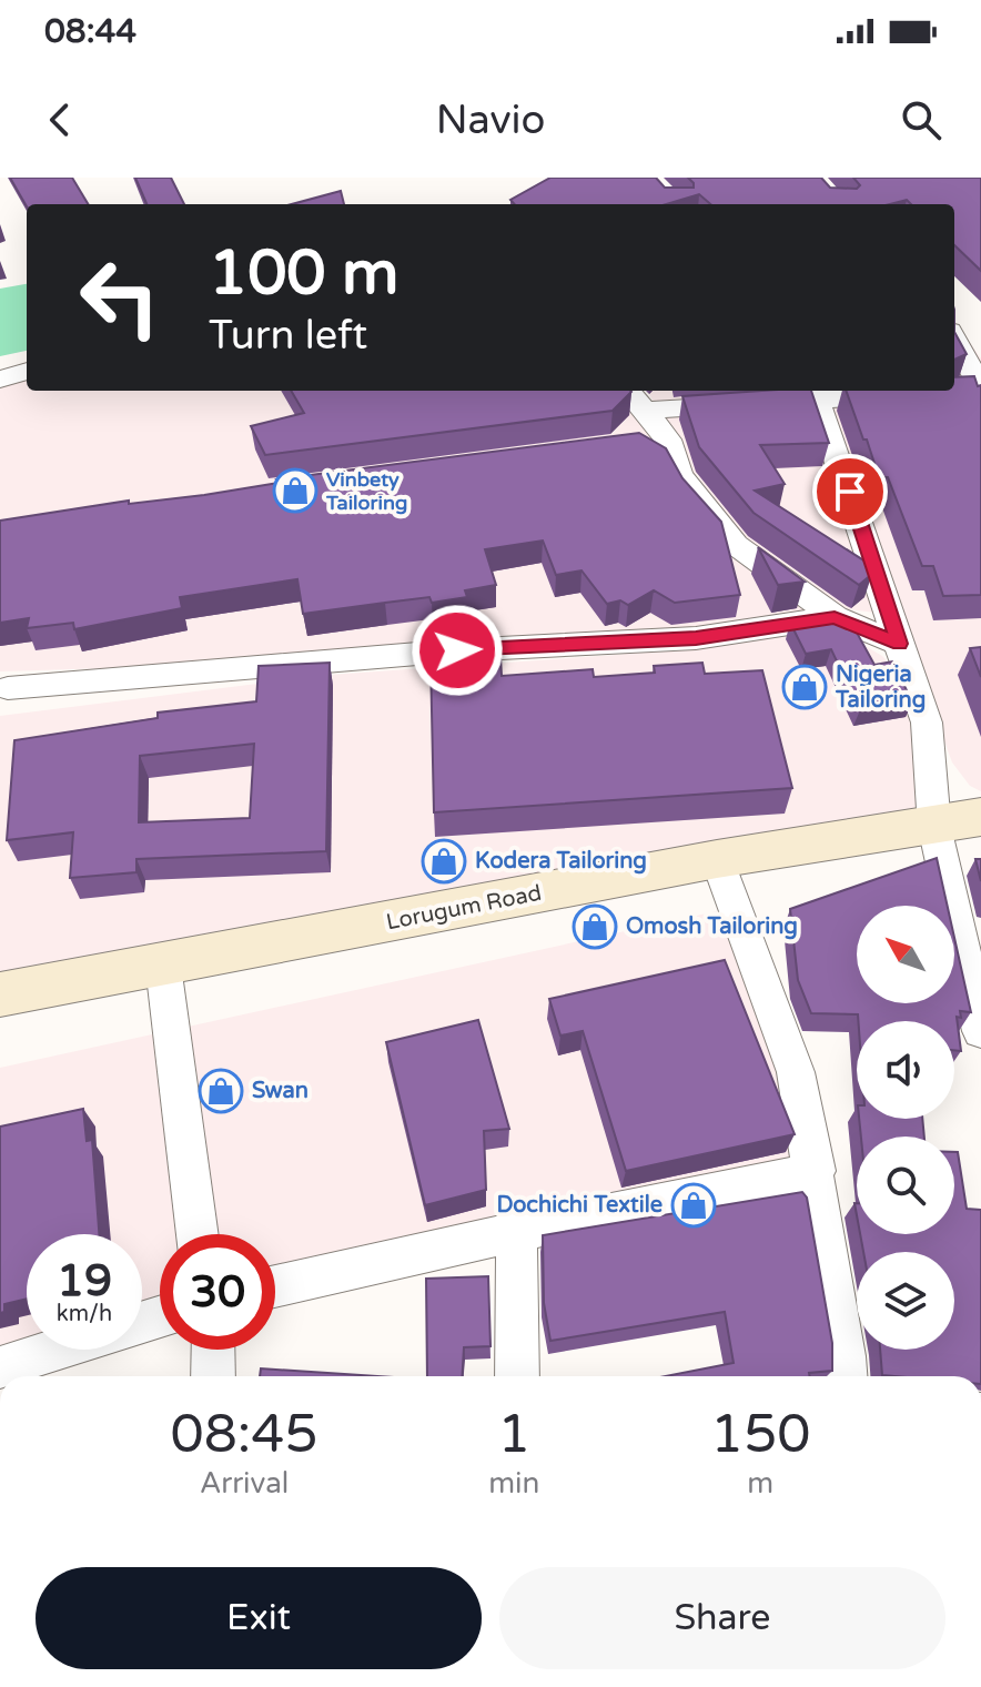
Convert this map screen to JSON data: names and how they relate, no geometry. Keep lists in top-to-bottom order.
{
  "streets": {
    "main road": ["Lorugum Road"]
  },
  "places": {
    "shop": [
      "Vinbety Tailoring",
      "Nigeria Tailoring",
      "Kodera Tailoring",
      "Omosh Tailoring",
      "Swan",
      "Dochichi Textile"
    ]
  },
  "north": "top left",
  "page": {
    "status": "08:44",
    "header": "Navio",
    "turn": ["100 m", "Turn left"],
    "speed": "19 km/h",
    "limit": "30",
    "eta": [
      "08:45",
      "Arrival",
      "1",
      "min",
      "150",
      "m"
    ],
    "buttons": ["Exit", "Share"]
  }
}
